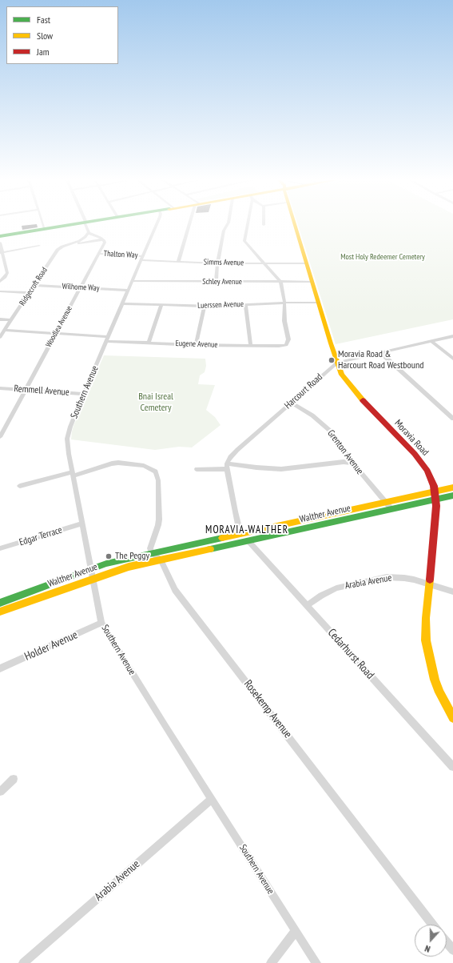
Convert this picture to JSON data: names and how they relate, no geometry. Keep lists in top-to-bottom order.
{
  "streets": {
    "main road": ["Moravia Road", "Walther Avenue"],
    "street": [
      "Thalton Way",
      "Simms Avenue",
      "Schley Avenue",
      "Ridgecroft Road",
      "Wilhome Way",
      "Luerssen Avenue",
      "Woodlea Avenue",
      "Eugene Avenue",
      "Remmell Avenue",
      "Harcourt Road",
      "Southern Avenue",
      "Grenton Avenue",
      "Edgar Terrace",
      "Arabia Avenue",
      "Holder Avenue",
      "Cedarhurst Road",
      "Rosekemp Avenue"
    ]
  },
  "crossings": [
    ["Thalton Way", "Woodlea Avenue"],
    ["Thalton Way", "Southern Avenue"],
    ["Simms Avenue", "Southern Avenue"],
    ["Simms Avenue", "Moravia Road"],
    ["Schley Avenue", "Southern Avenue"],
    ["Schley Avenue", "Moravia Road"],
    ["Ridgecroft Road", "Wilhome Way"],
    ["Ridgecroft Road", "Woodlea Avenue"],
    ["Ridgecroft Road", "Eugene Avenue"],
    ["Wilhome Way", "Woodlea Avenue"],
    ["Wilhome Way", "Southern Avenue"],
    ["Luerssen Avenue", "Eugene Avenue"],
    ["Luerssen Avenue", "Southern Avenue"],
    ["Luerssen Avenue", "Moravia Road"],
    ["Woodlea Avenue", "Eugene Avenue"],
    ["Woodlea Avenue", "Remmell Avenue"],
    ["Eugene Avenue", "Southern Avenue"],
    ["Remmell Avenue", "Southern Avenue"],
    ["Harcourt Road", "Moravia Road"],
    ["Harcourt Road", "Grenton Avenue"],
    ["Southern Avenue", "Walther Avenue"],
    ["Southern Avenue", "Edgar Terrace"],
    ["Southern Avenue", "Arabia Avenue"],
    ["Southern Avenue", "Holder Avenue"],
    ["Moravia Road", "Walther Avenue"],
    ["Moravia Road", "Arabia Avenue"],
    ["Grenton Avenue", "Walther Avenue"],
    ["Walther Avenue", "Cedarhurst Road"],
    ["Walther Avenue", "Rosekemp Avenue"],
    ["Arabia Avenue", "Cedarhurst Road"]
  ],
  "districts": ["MORAVIA-WALTHER"],
  "parks": ["Most Holy Redeemer Cemetery", "Bnai Isreal Cemetery"],
  "places": ["Moravia Road & Harcourt Road Westbound", "The Peggy"],
  "legend": ["Fast", "Slow", "Jam"],
  "north": "bottom"
}
